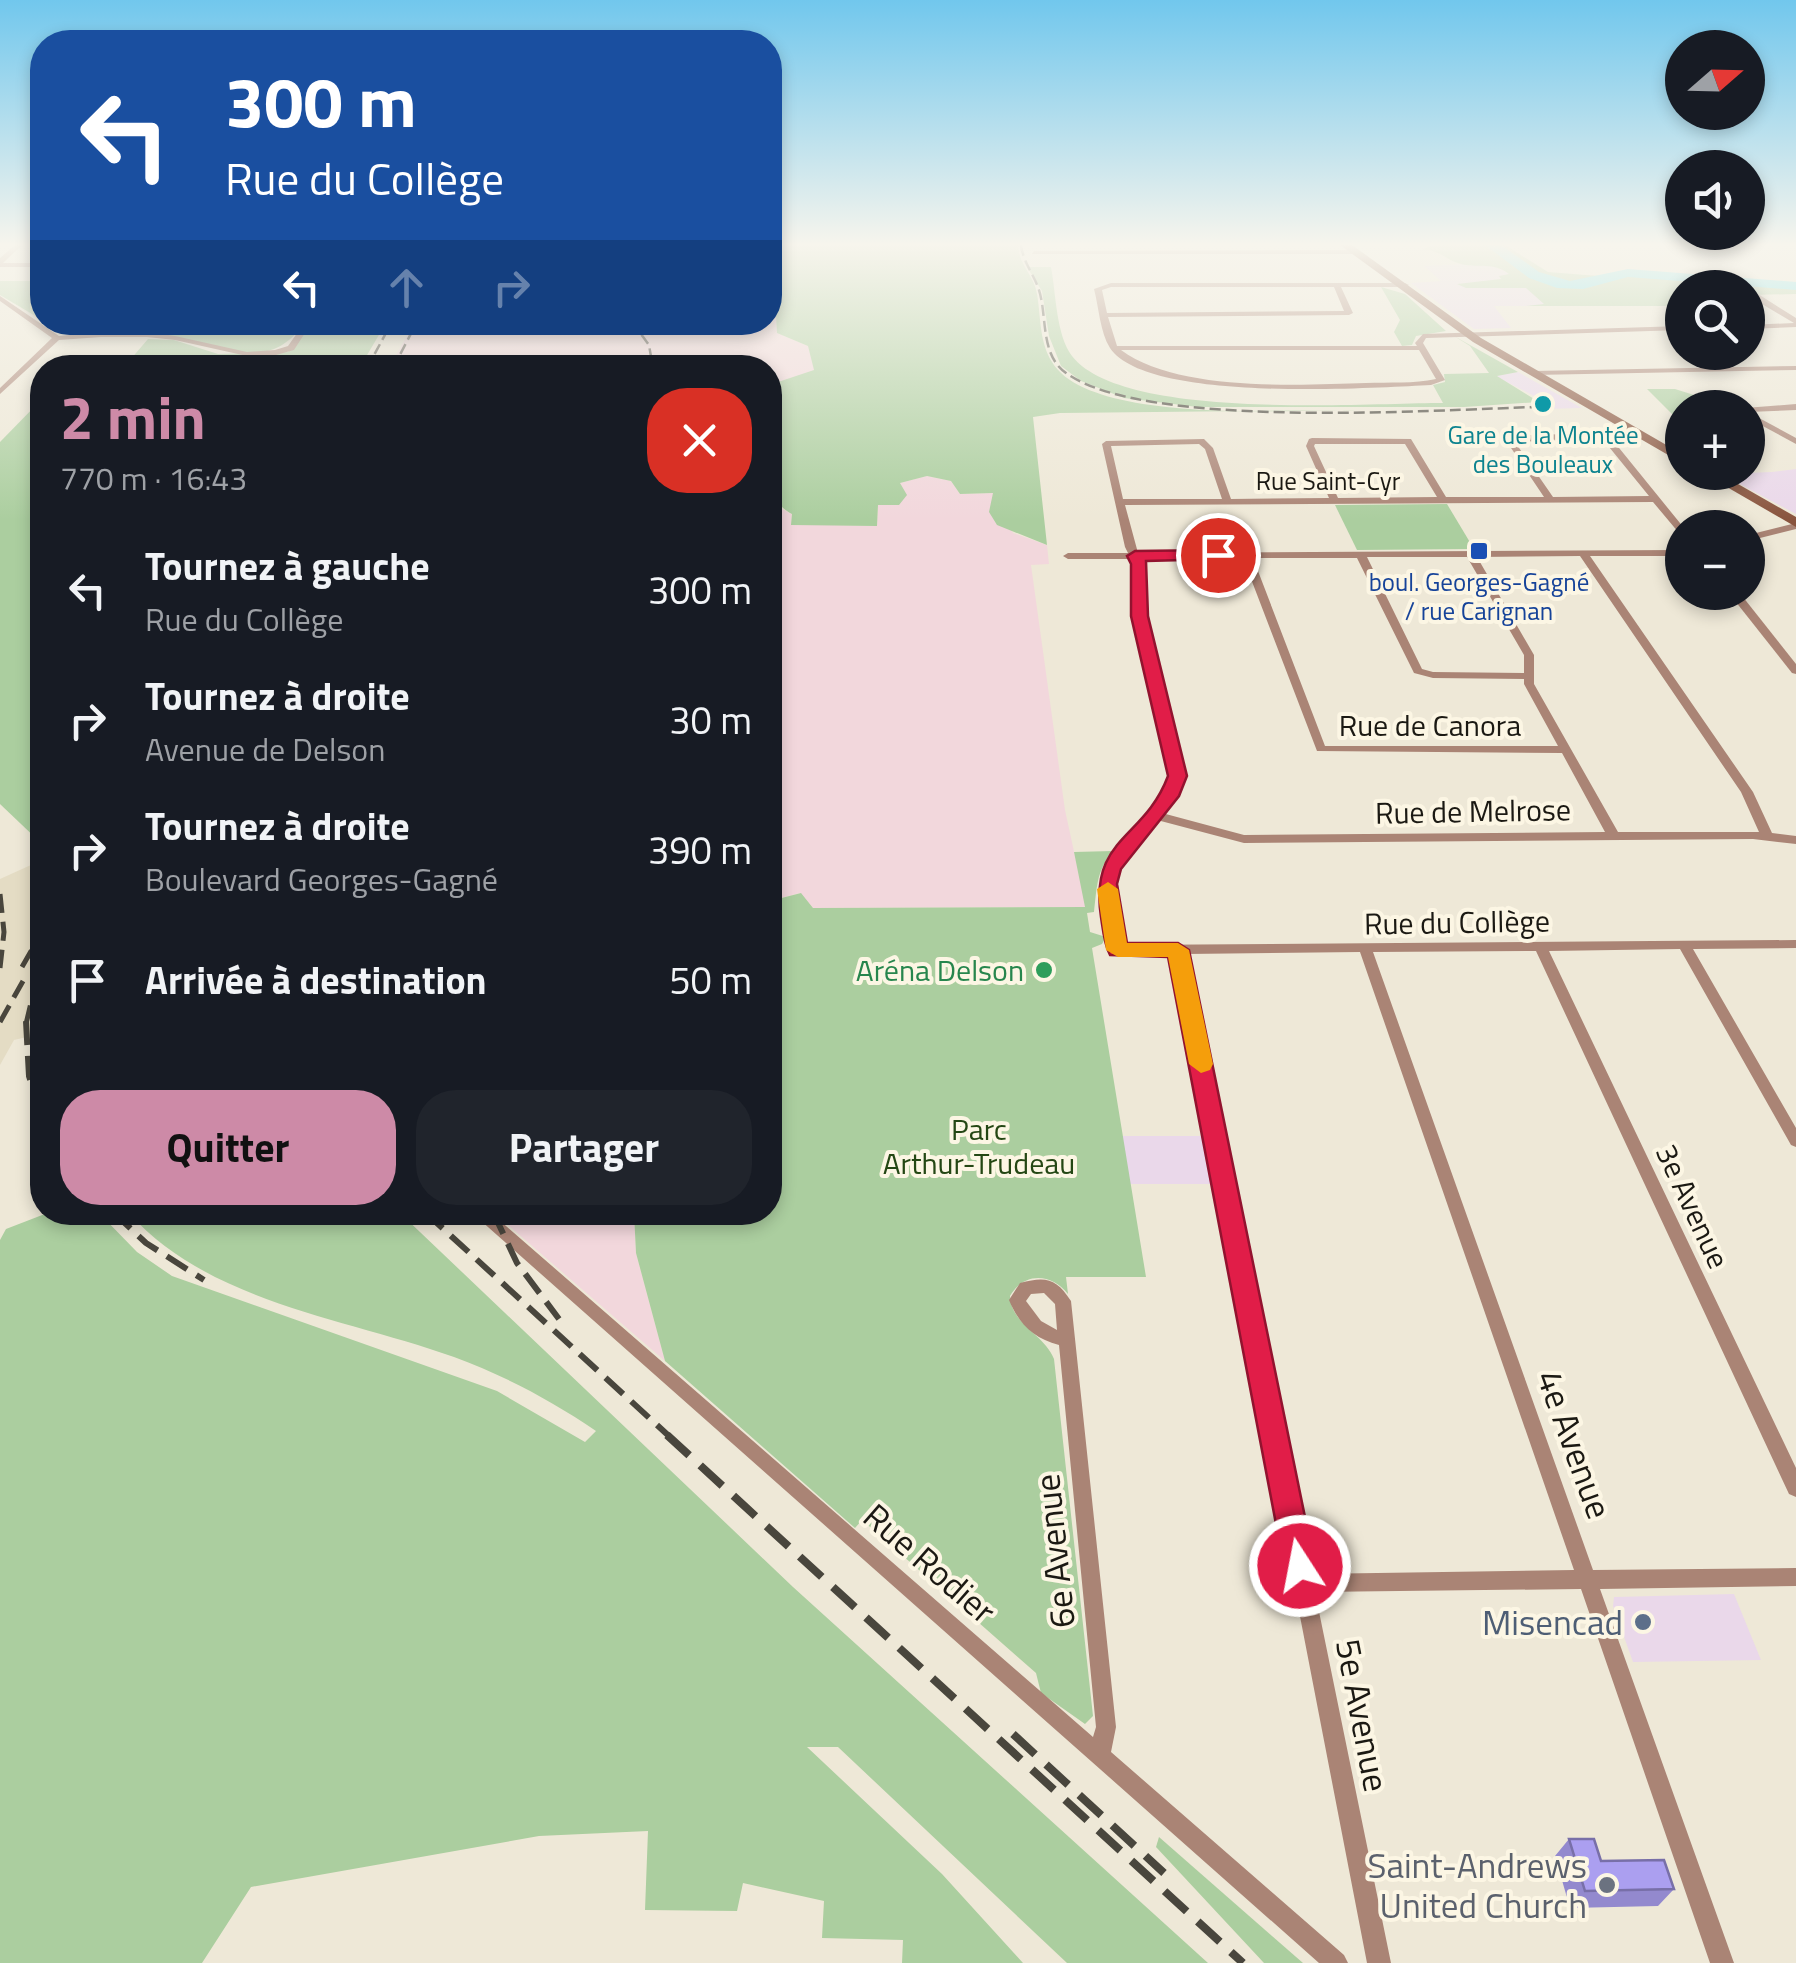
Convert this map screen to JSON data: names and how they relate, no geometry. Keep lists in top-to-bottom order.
{
  "streets": {
    "street": [
      "Rue Saint-Cyr",
      "Rue de Canora",
      "Rue de Melrose",
      "Rue du Collège",
      "3e Avenue",
      "4e Avenue",
      "6e Avenue",
      "Rue Rodier",
      "5e Avenue"
    ]
  },
  "crossings": [
    ["Rue de Melrose", "Rue du Collège"],
    ["Rue du Collège", "3e Avenue"],
    ["Rue du Collège", "4e Avenue"],
    ["Rue du Collège", "5e Avenue"],
    ["6e Avenue", "Rue Rodier"]
  ],
  "parks": ["Parc Arthur-Trudeau"],
  "places": {
    "other": [
      "Gare de la Montée des Bouleaux",
      "Aréna Delson",
      "Misencad",
      "Saint-Andrews United Church"
    ],
    "transit": ["boul. Georges-Gagné / rue Carignan"]
  },
  "north": "right",
  "page": {
    "map_buttons": ["+", "−"],
    "turn": ["300 m", "Rue du Collège"],
    "heading": ["2 min", "770 m · 16:43"],
    "list": [
      {
        "name": "Tournez à gauche",
        "note": "Rue du Collège",
        "value": "300 m"
      },
      {
        "name": "Tournez à droite",
        "note": "Avenue de Delson",
        "value": "30 m"
      },
      {
        "name": "Tournez à droite",
        "note": "Boulevard Georges-Gagné",
        "value": "390 m"
      },
      {
        "name": "Arrivée à destination",
        "value": "50 m"
      }
    ],
    "buttons": ["Quitter", "Partager"]
  }
}
